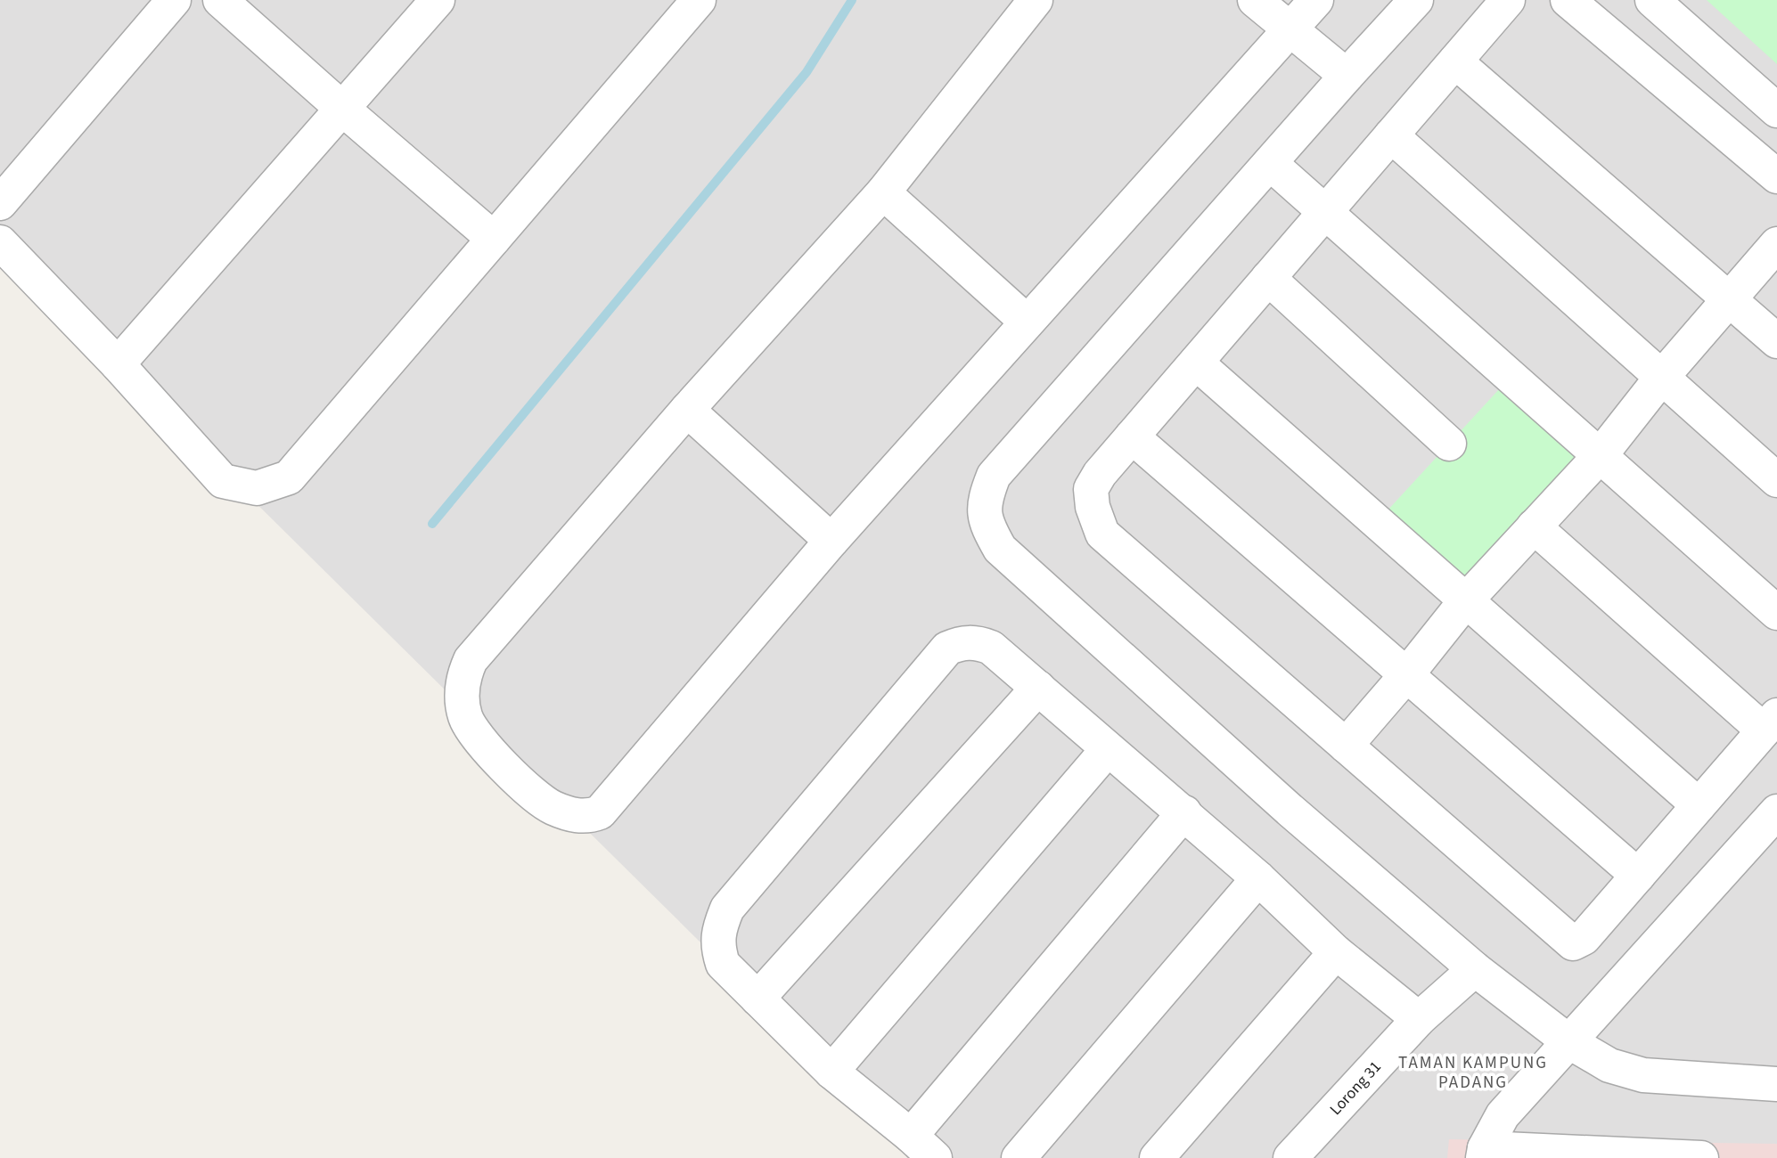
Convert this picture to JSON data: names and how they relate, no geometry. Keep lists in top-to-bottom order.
{
  "streets": {
    "street": ["Lorong 31"]
  },
  "districts": ["TAMAN KAMPUNG PADANG"]
}
